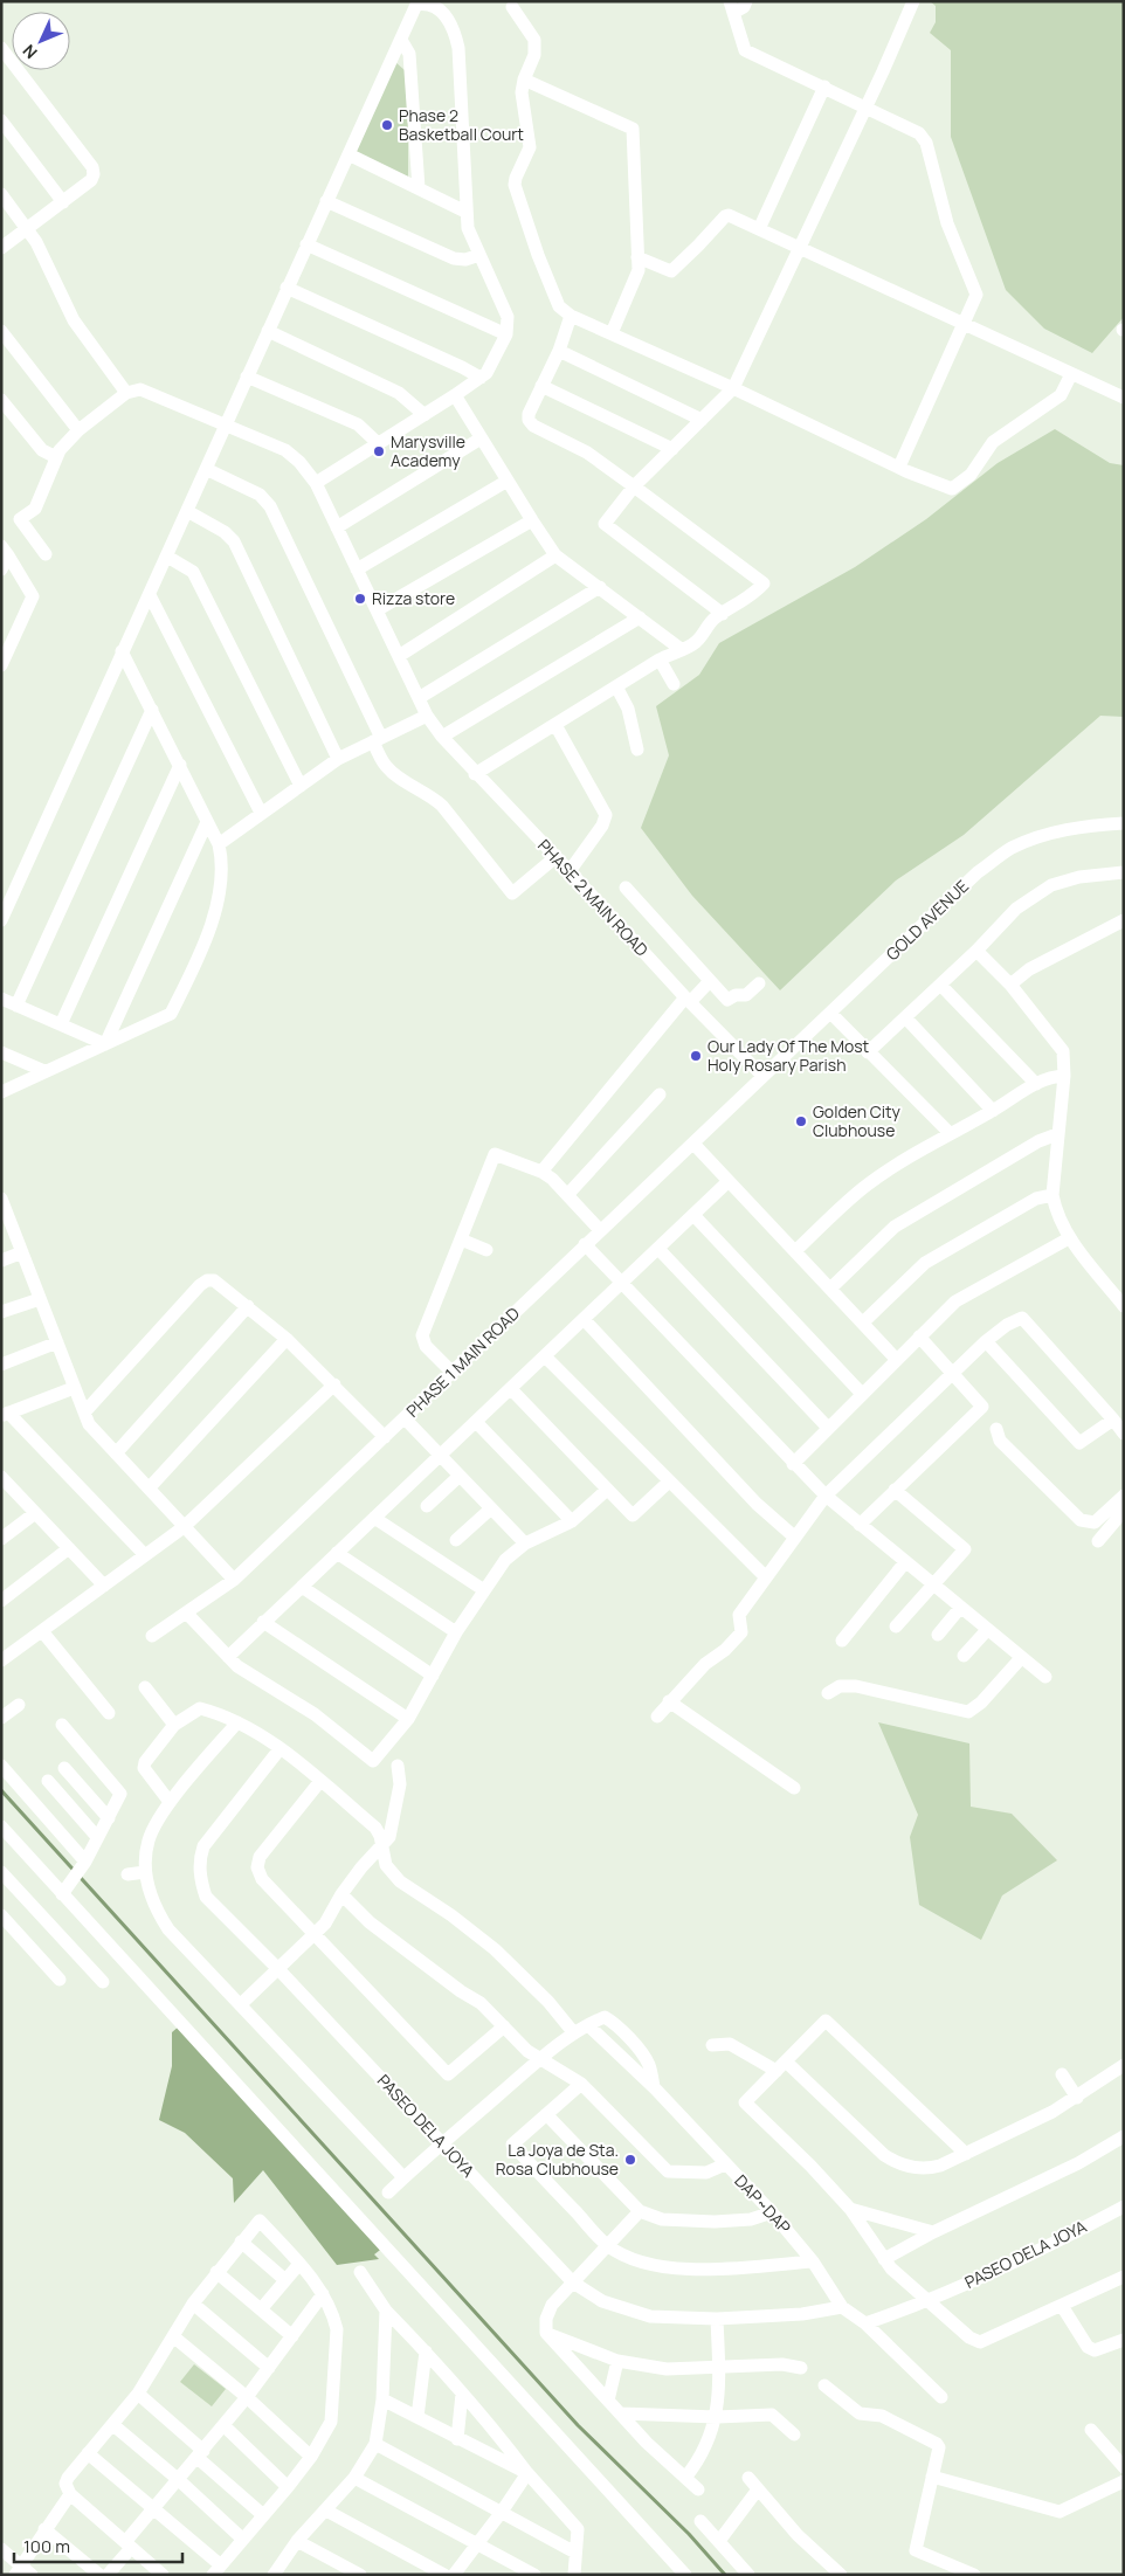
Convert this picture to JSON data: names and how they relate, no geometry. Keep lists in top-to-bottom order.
{
  "streets": {
    "street": [
      "PHASE 2 MAIN ROAD",
      "GOLD AVENUE",
      "PHASE 1 MAIN ROAD",
      "PASEO DELA JOYA",
      "DAP~DAP"
    ]
  },
  "crossings": [
    ["PHASE 2 MAIN ROAD", "GOLD AVENUE"],
    ["PHASE 2 MAIN ROAD", "PHASE 1 MAIN ROAD"],
    ["GOLD AVENUE", "PHASE 1 MAIN ROAD"],
    ["PASEO DELA JOYA", "DAP~DAP"]
  ],
  "places": [
    "Phase 2 Basketball Court",
    "Marysville Academy",
    "Rizza store",
    "Our Lady Of The Most Holy Rosary Parish",
    "Golden City Clubhouse",
    "La Joya de Sta. Rosa Clubhouse"
  ],
  "scale_bar": "100 m",
  "north": "bottom left"
}
